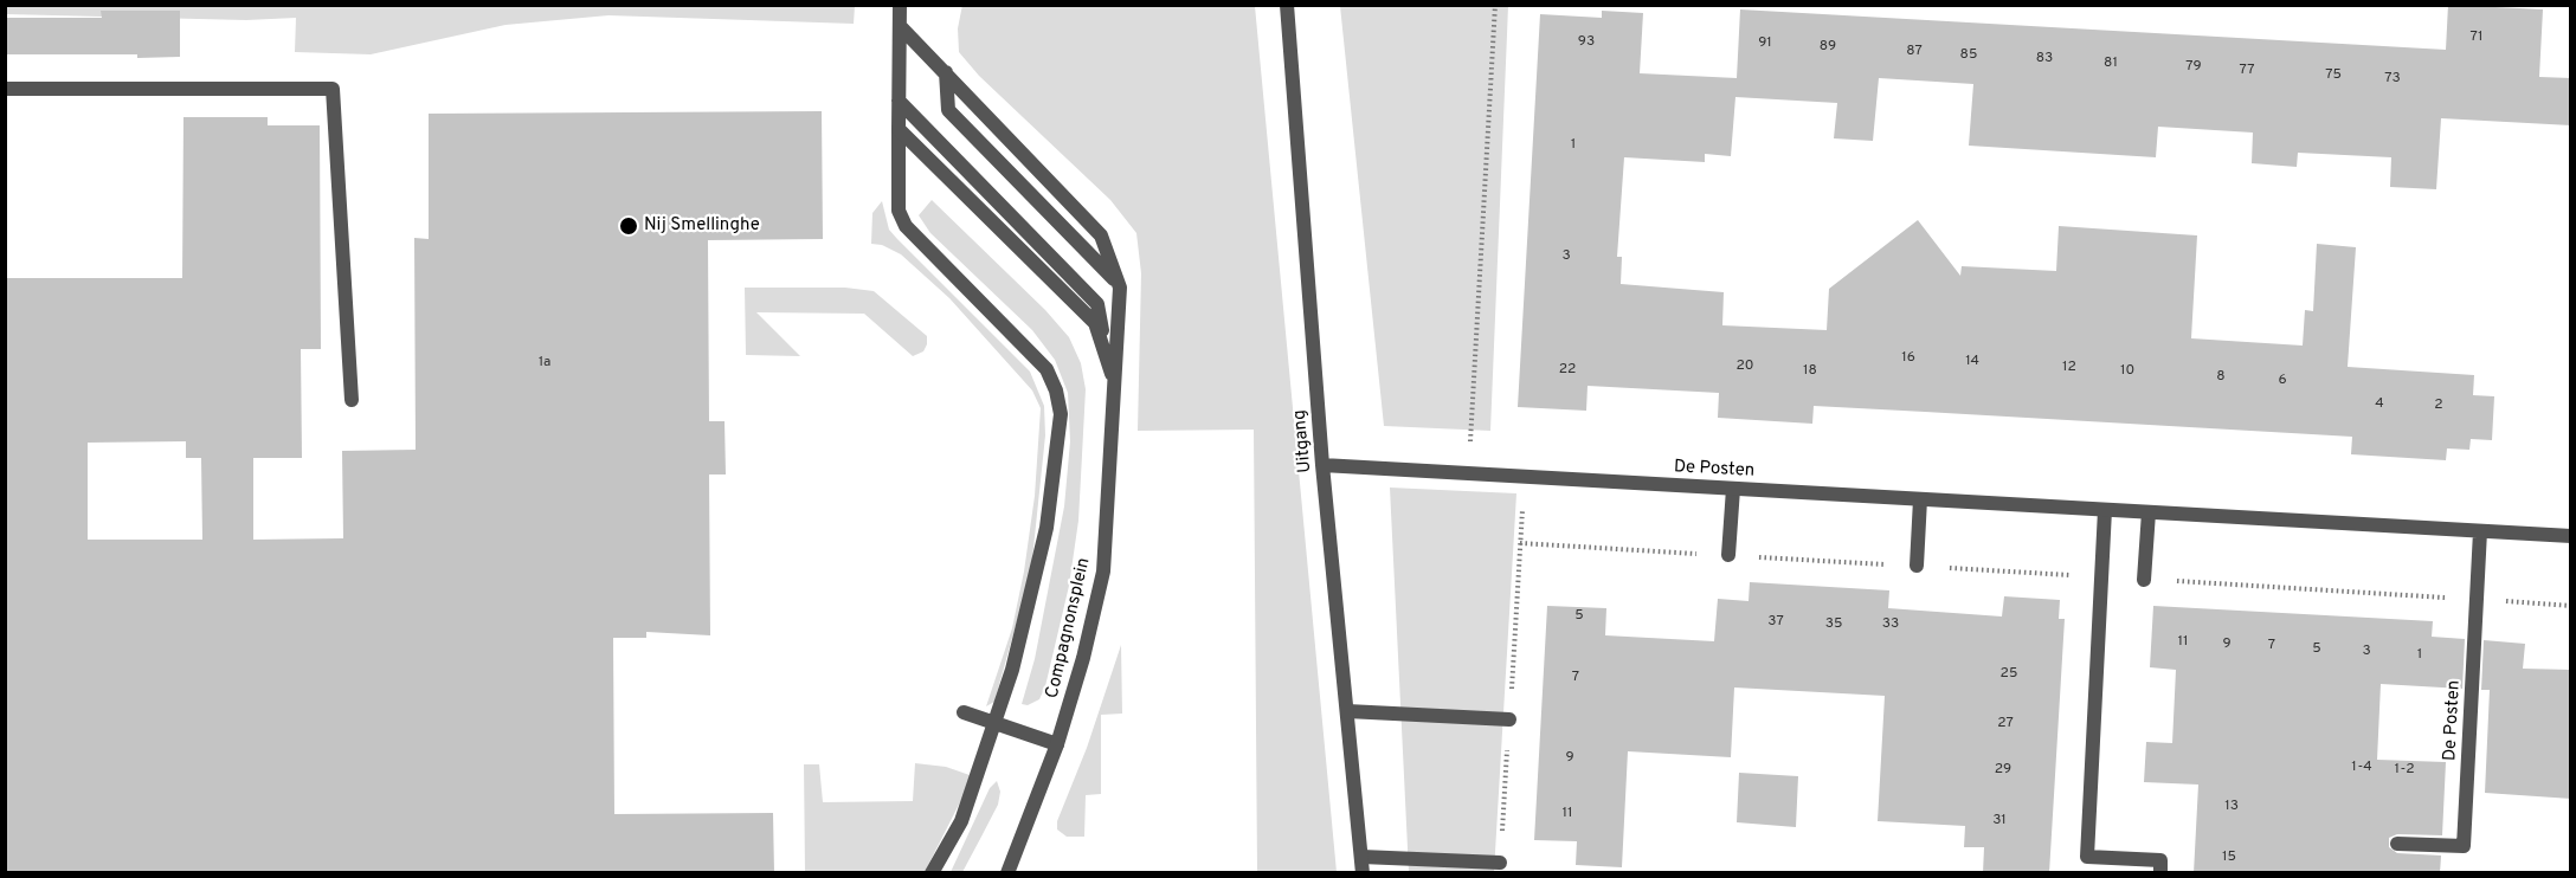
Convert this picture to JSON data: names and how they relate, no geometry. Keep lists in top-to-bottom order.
{
  "streets": {
    "street": ["Uitgang", "De Posten", "Compagnonsplein"]
  },
  "crossings": [
    ["Uitgang", "De Posten"]
  ],
  "places": ["Nij Smellinghe"],
  "house_numbers": [
    "71",
    "93",
    "91",
    "89",
    "87",
    "85",
    "83",
    "81",
    "79",
    "77",
    "75",
    "73",
    "1",
    "3",
    "16",
    "14",
    "1a",
    "20",
    "12",
    "22",
    "18",
    "10",
    "8",
    "6",
    "4",
    "2",
    "5",
    "37",
    "35",
    "33",
    "11",
    "9",
    "7",
    "5",
    "3",
    "1",
    "25",
    "7",
    "27",
    "9",
    "1-4",
    "29",
    "1-2",
    "13",
    "11",
    "31",
    "15"
  ]
}
